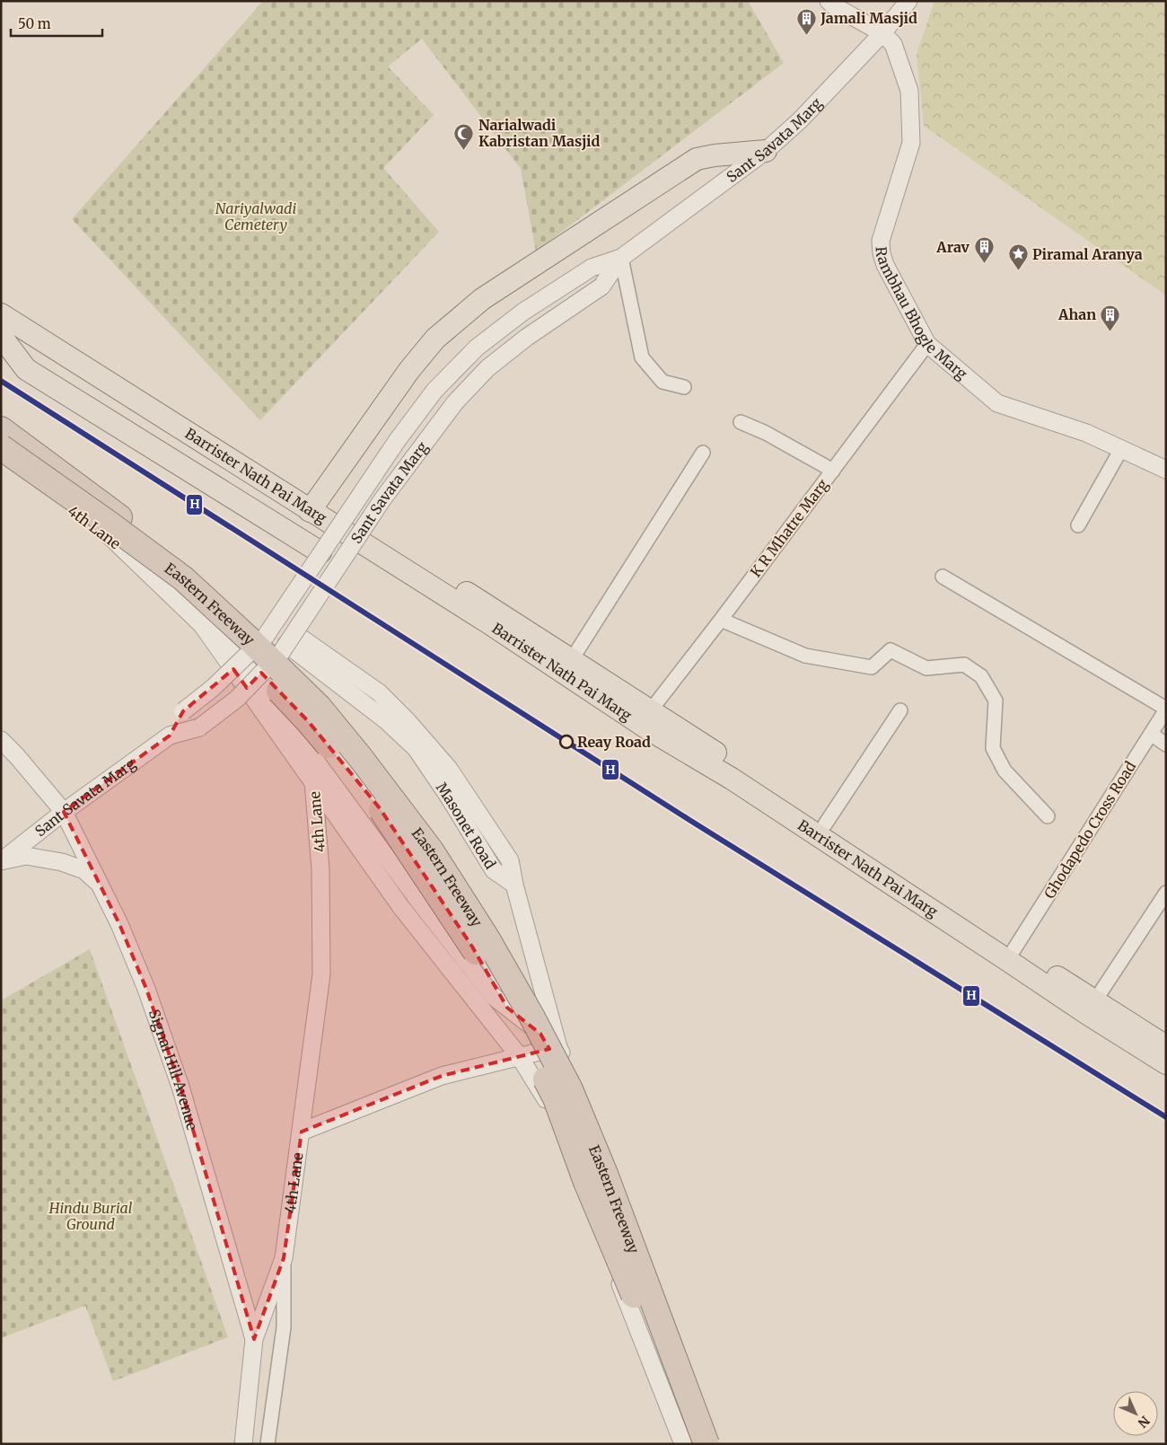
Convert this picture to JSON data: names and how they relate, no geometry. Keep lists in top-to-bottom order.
{
  "streets": {
    "highway": ["Eastern Freeway"],
    "main road": ["Barrister Nath Pai Marg"],
    "street": [
      "Sant Savata Marg",
      "Rambhau Bhogle Marg",
      "4th Lane",
      "K R Mhatre Marg",
      "Masonet Road",
      "Ghodapedo Cross Road",
      "Signal Hill Avenue"
    ]
  },
  "crossings": [
    ["Sant Savata Marg", "Rambhau Bhogle Marg"],
    ["Sant Savata Marg", "Masonet Road"],
    ["Sant Savata Marg", "Signal Hill Avenue"],
    ["Rambhau Bhogle Marg", "K R Mhatre Marg"],
    ["Barrister Nath Pai Marg", "K R Mhatre Marg"],
    ["Barrister Nath Pai Marg", "Ghodapedo Cross Road"],
    ["4th Lane", "Signal Hill Avenue"]
  ],
  "parks": ["Nariyalwadi Cemetery", "Hindu Burial Ground"],
  "places": {
    "building": ["Jamali Masjid", "Arav", "Ahan"],
    "mosque": ["Narialwadi Kabristan Masjid"],
    "place": ["Piramal Aranya"],
    "other": ["Reay Road"]
  },
  "lines": ["transit line H"],
  "scale_bar": "50 m",
  "north": "bottom right"
}
